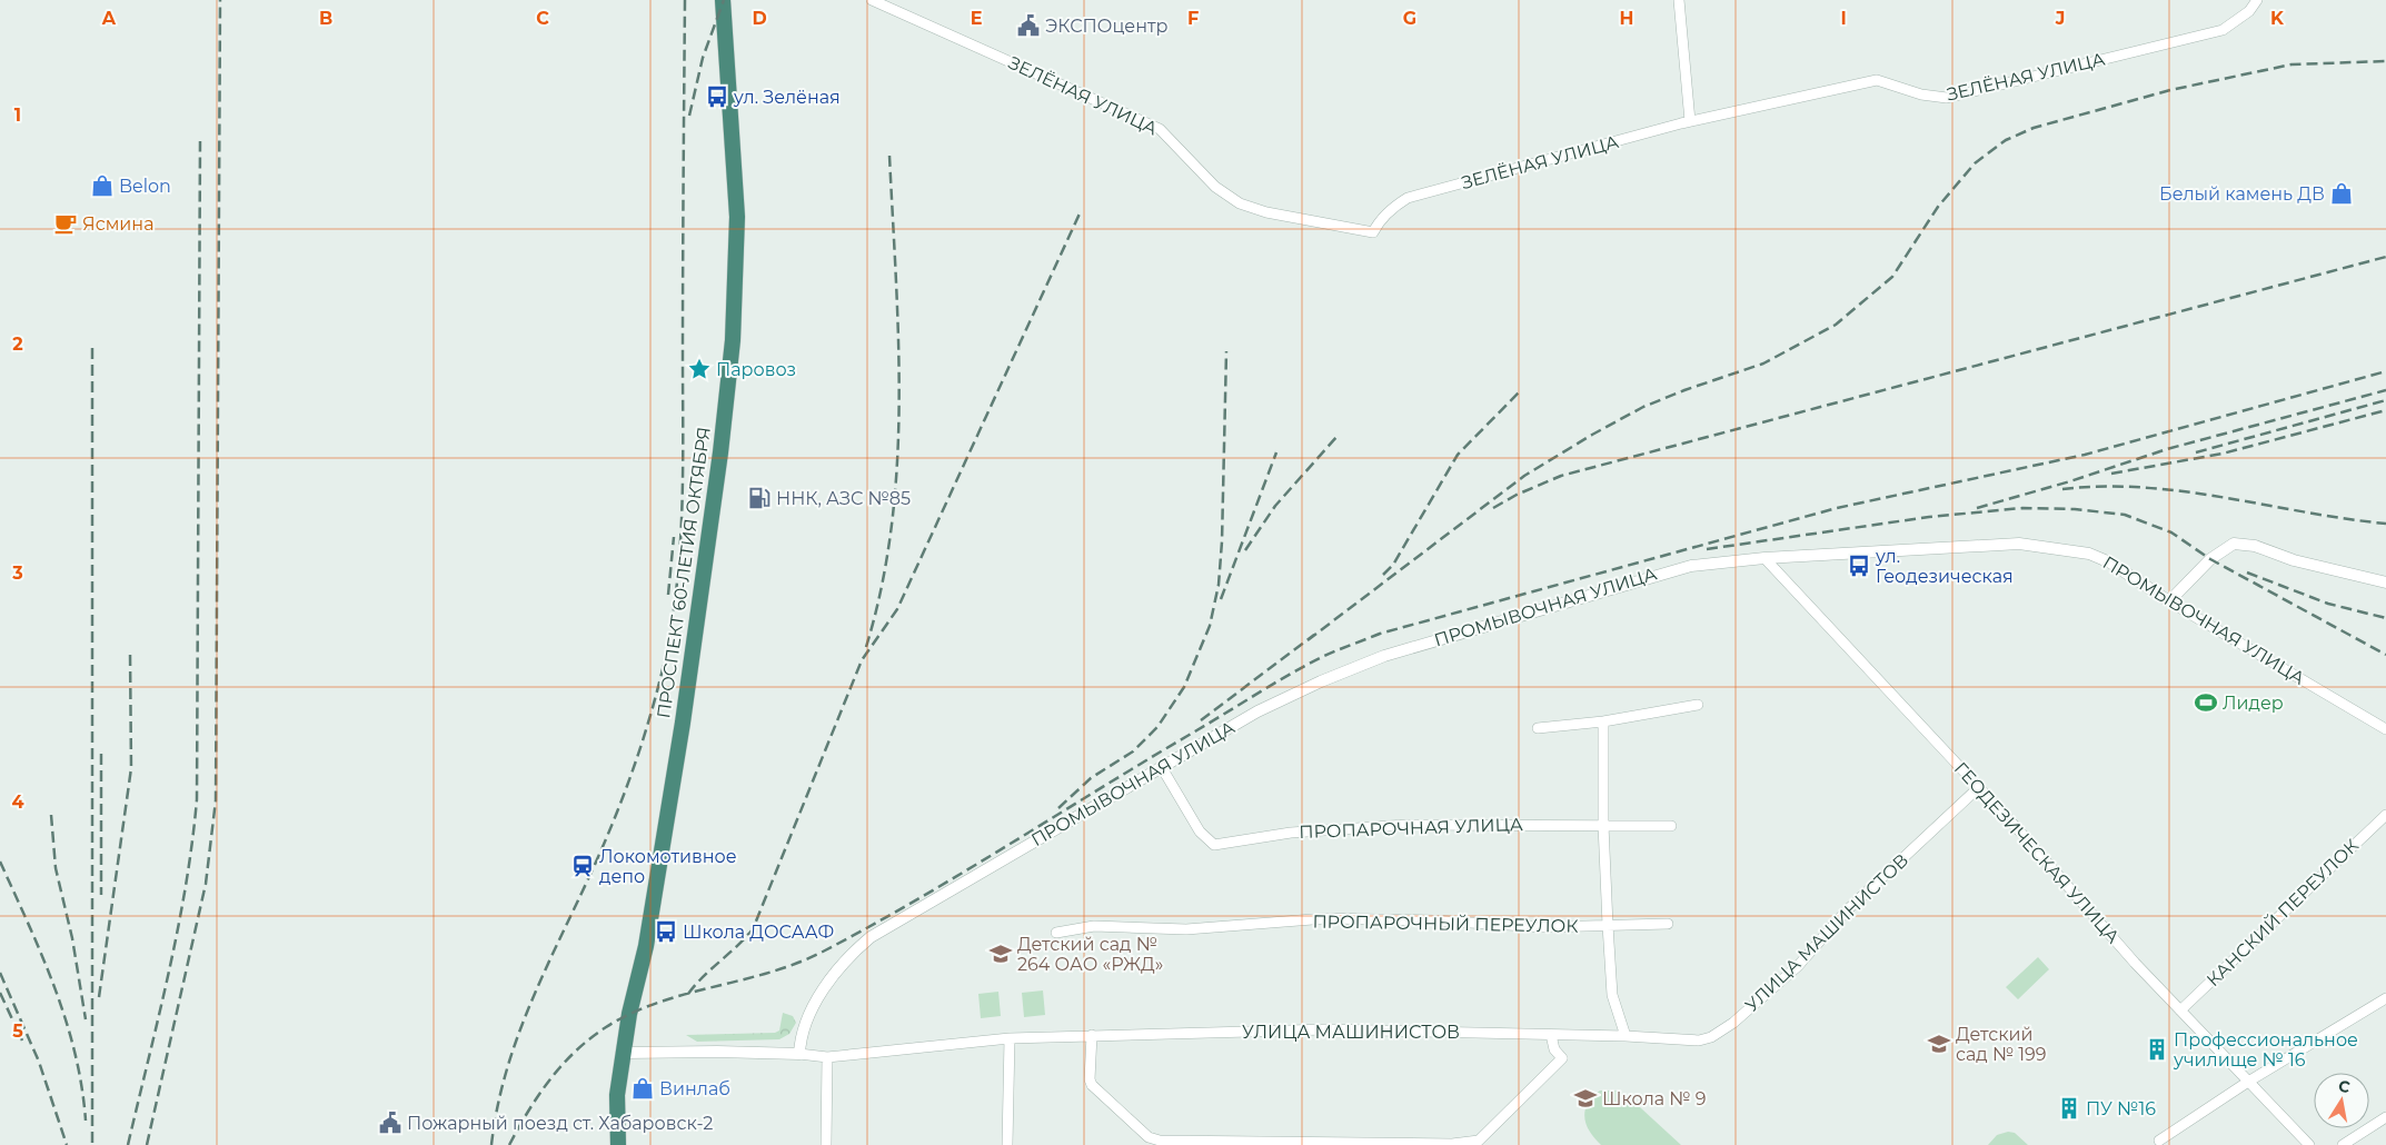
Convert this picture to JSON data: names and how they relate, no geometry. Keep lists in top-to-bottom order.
{
  "streets": {
    "highway": ["ПРОСПЕКТ 60-ЛЕТИЯ ОКТЯБРЯ"],
    "street": [
      "ЗЕЛЁНАЯ УЛИЦА",
      "ПРОМЫВОЧНАЯ УЛИЦА",
      "ПРОПАРОЧНАЯ УЛИЦА",
      "ГЕОДЕЗИЧЕСКАЯ УЛИЦА",
      "КАНСКИЙ ПЕРЕУЛОК",
      "ПРОПАРОЧНЫЙ ПЕРЕУЛОК",
      "УЛИЦА МАШИНИСТОВ"
    ]
  },
  "crossings": [
    ["ПРОСПЕКТ 60-ЛЕТИЯ ОКТЯБРЯ", "УЛИЦА МАШИНИСТОВ"],
    ["ПРОМЫВОЧНАЯ УЛИЦА", "ПРОПАРОЧНАЯ УЛИЦА"],
    ["ПРОМЫВОЧНАЯ УЛИЦА", "ГЕОДЕЗИЧЕСКАЯ УЛИЦА"],
    ["ПРОМЫВОЧНАЯ УЛИЦА", "УЛИЦА МАШИНИСТОВ"],
    ["ГЕОДЕЗИЧЕСКАЯ УЛИЦА", "КАНСКИЙ ПЕРЕУЛОК"],
    ["ГЕОДЕЗИЧЕСКАЯ УЛИЦА", "УЛИЦА МАШИНИСТОВ"]
  ],
  "places": {
    "public building": ["ЭКСПОцентр", "Пожарный поезд ст. Хабаровск-2"],
    "bus stop": ["ул. Зелёная", "ул. Геодезическая", "Школа ДОСААФ"],
    "shop": ["Belon", "Белый камень ДВ", "Винлаб"],
    "cafe": ["Ясмина"],
    "place": ["Паровоз"],
    "fuel station": ["ННК, АЗС №85"],
    "sports": ["Лидер"],
    "station": ["Локомотивное депо"],
    "school or university": ["Детский сад № 264 ОАО «РЖД»", "Детский сад № 199", "Школа № 9"],
    "building": ["Профессиональное училище № 16", "ПУ №16"]
  },
  "north": "top",
  "grid": {
    "columns": [
      "A",
      "B",
      "C",
      "D",
      "E",
      "F",
      "G",
      "H",
      "I",
      "J",
      "K"
    ],
    "rows": [
      "1",
      "2",
      "3",
      "4",
      "5"
    ]
  }
}
